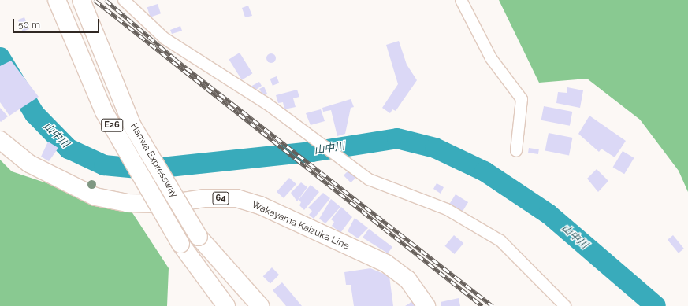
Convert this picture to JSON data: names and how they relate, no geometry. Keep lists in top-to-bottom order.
{
  "streets": {
    "main road": [
      "E26",
      "Hanwa Expressway",
      "64",
      "Wakayama Kaizuka Line"
    ]
  },
  "water": ["山中川"],
  "scale_bar": "50 m"
}
